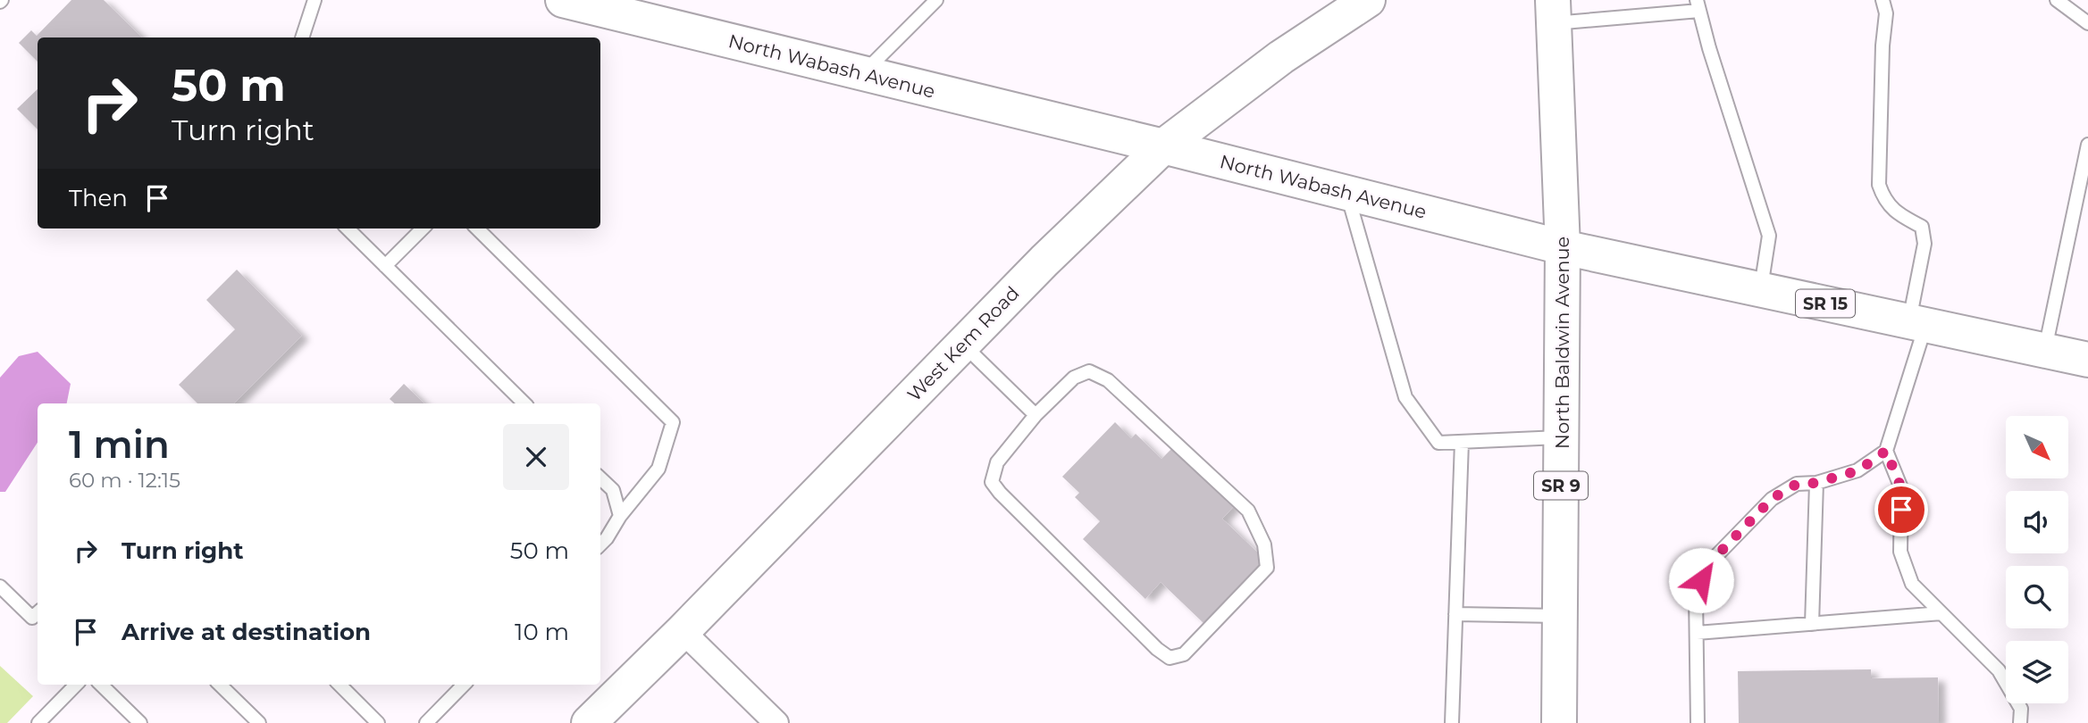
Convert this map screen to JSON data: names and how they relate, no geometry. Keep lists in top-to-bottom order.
{
  "streets": {
    "main road": [
      "North Wabash Avenue",
      "SR 15",
      "North Baldwin Avenue",
      "West Kem Road",
      "SR 9"
    ]
  },
  "crossings": [
    ["North Wabash Avenue", "North Baldwin Avenue"],
    ["North Wabash Avenue", "West Kem Road"]
  ],
  "north": "bottom right",
  "page": {
    "turn": ["50 m", "Turn right"],
    "then": "Then",
    "heading": ["1 min", "60 m · 12:15"],
    "list": [
      {
        "name": "Turn right",
        "value": "50 m"
      },
      {
        "name": "Arrive at destination",
        "value": "10 m"
      }
    ]
  }
}
